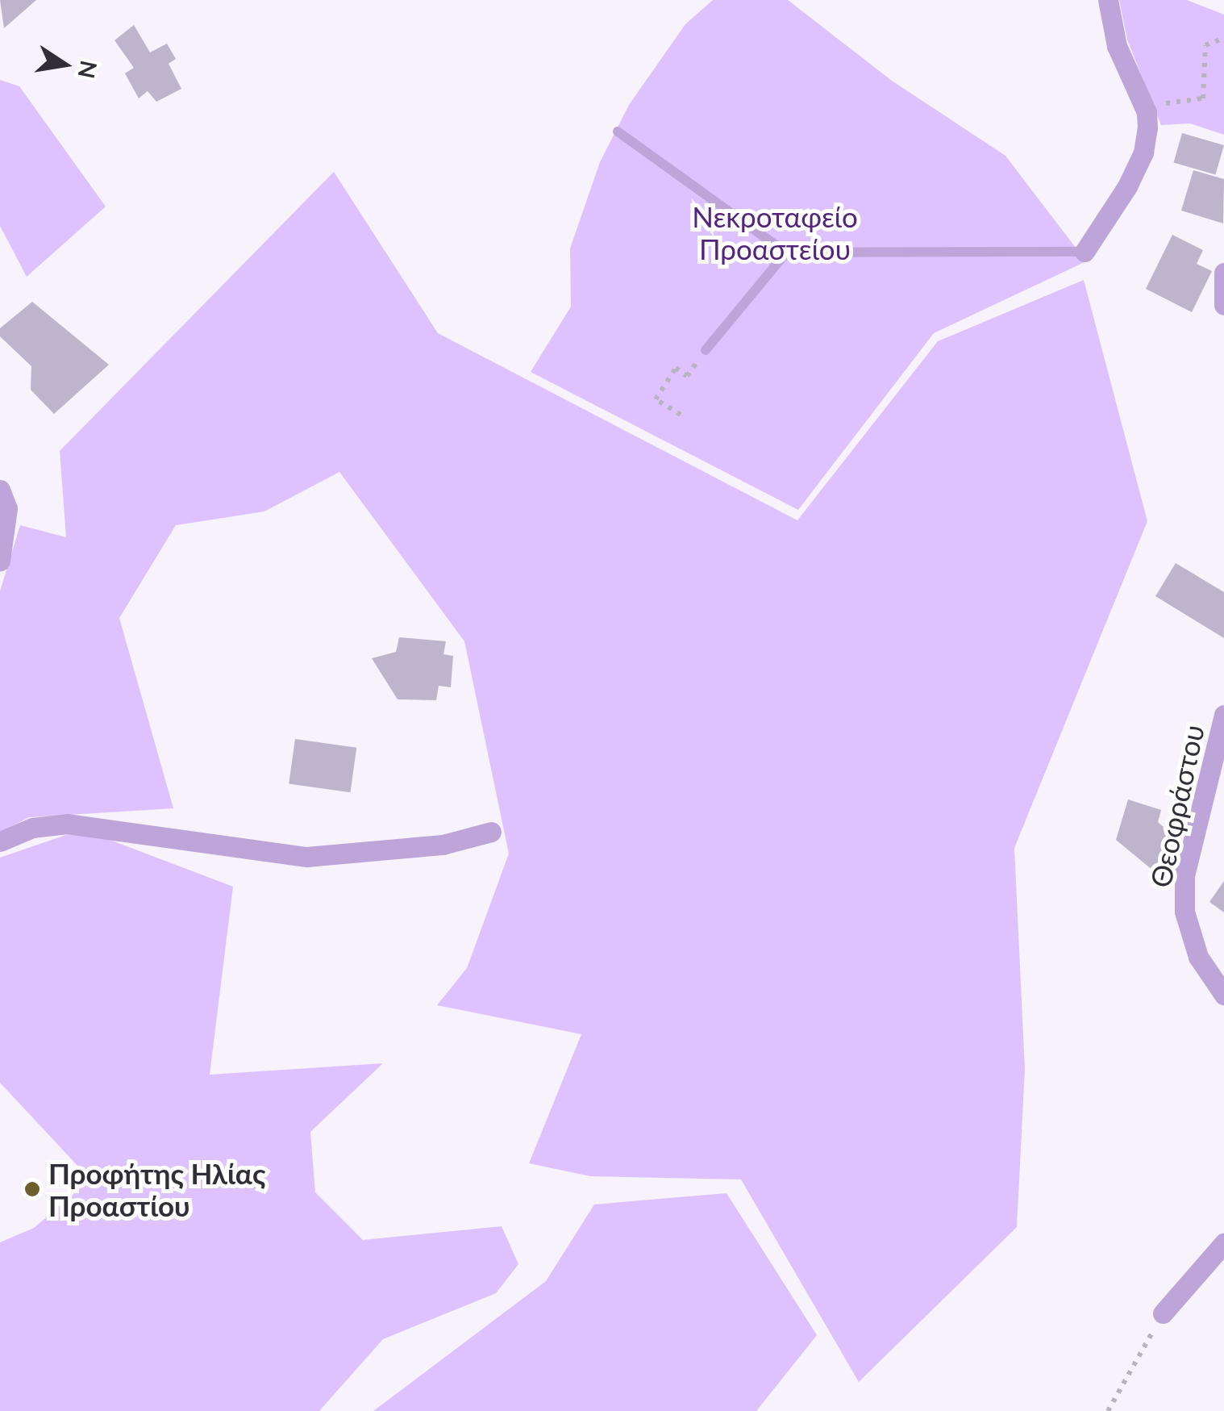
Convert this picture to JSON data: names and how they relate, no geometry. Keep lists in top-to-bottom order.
{
  "streets": {
    "street": ["Θεοφράστου"]
  },
  "parks": ["Νεκροταφείο Προαστείου"],
  "places": ["Προφήτης Ηλίας Προαστίου"],
  "north": "right"
}
